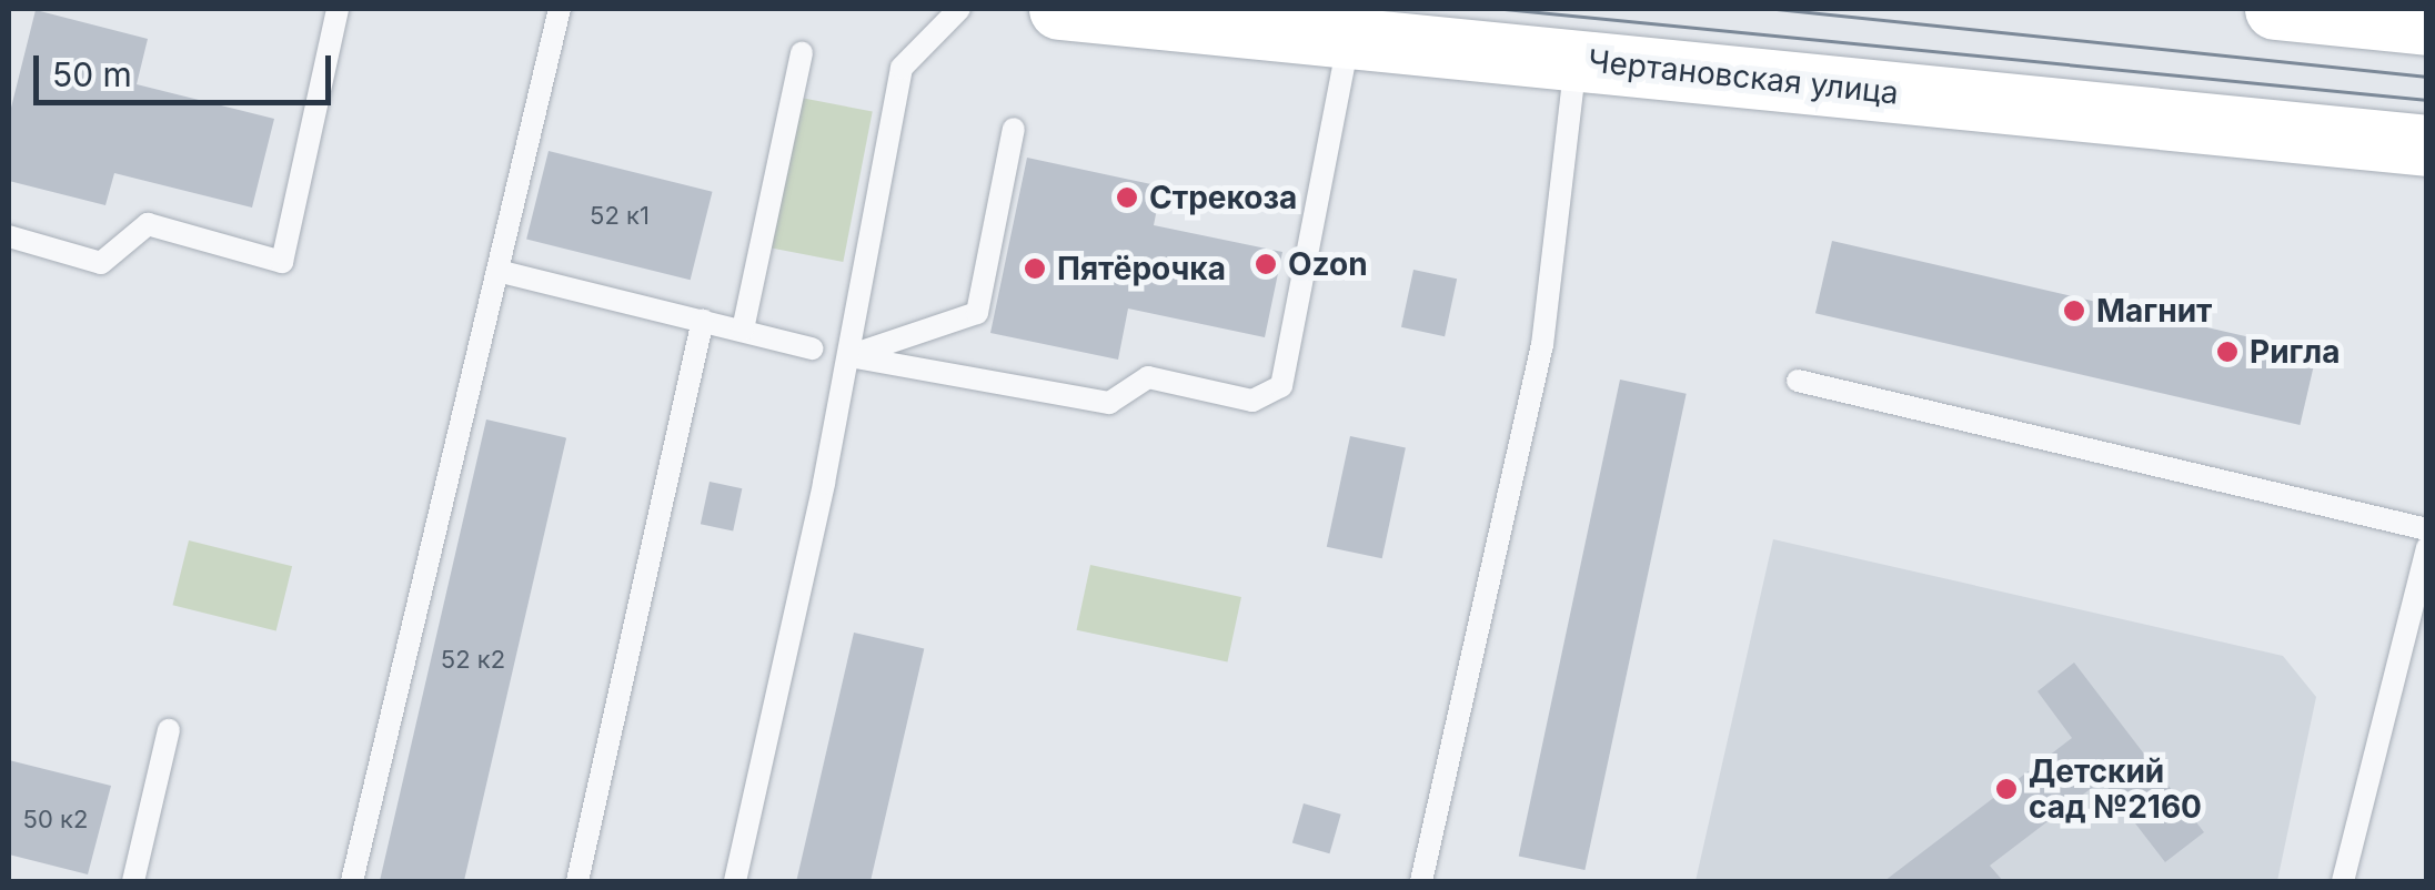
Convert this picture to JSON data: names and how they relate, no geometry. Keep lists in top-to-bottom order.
{
  "streets": {
    "main road": ["Чертановская улица"]
  },
  "places": [
    "Стрекоза",
    "Ozon",
    "Пятёрочка",
    "Магнит",
    "Ригла",
    "Детский сад №2160"
  ],
  "house_numbers": ["52 к1", "52 к2", "50 к2"],
  "scale_bar": "50 m"
}
